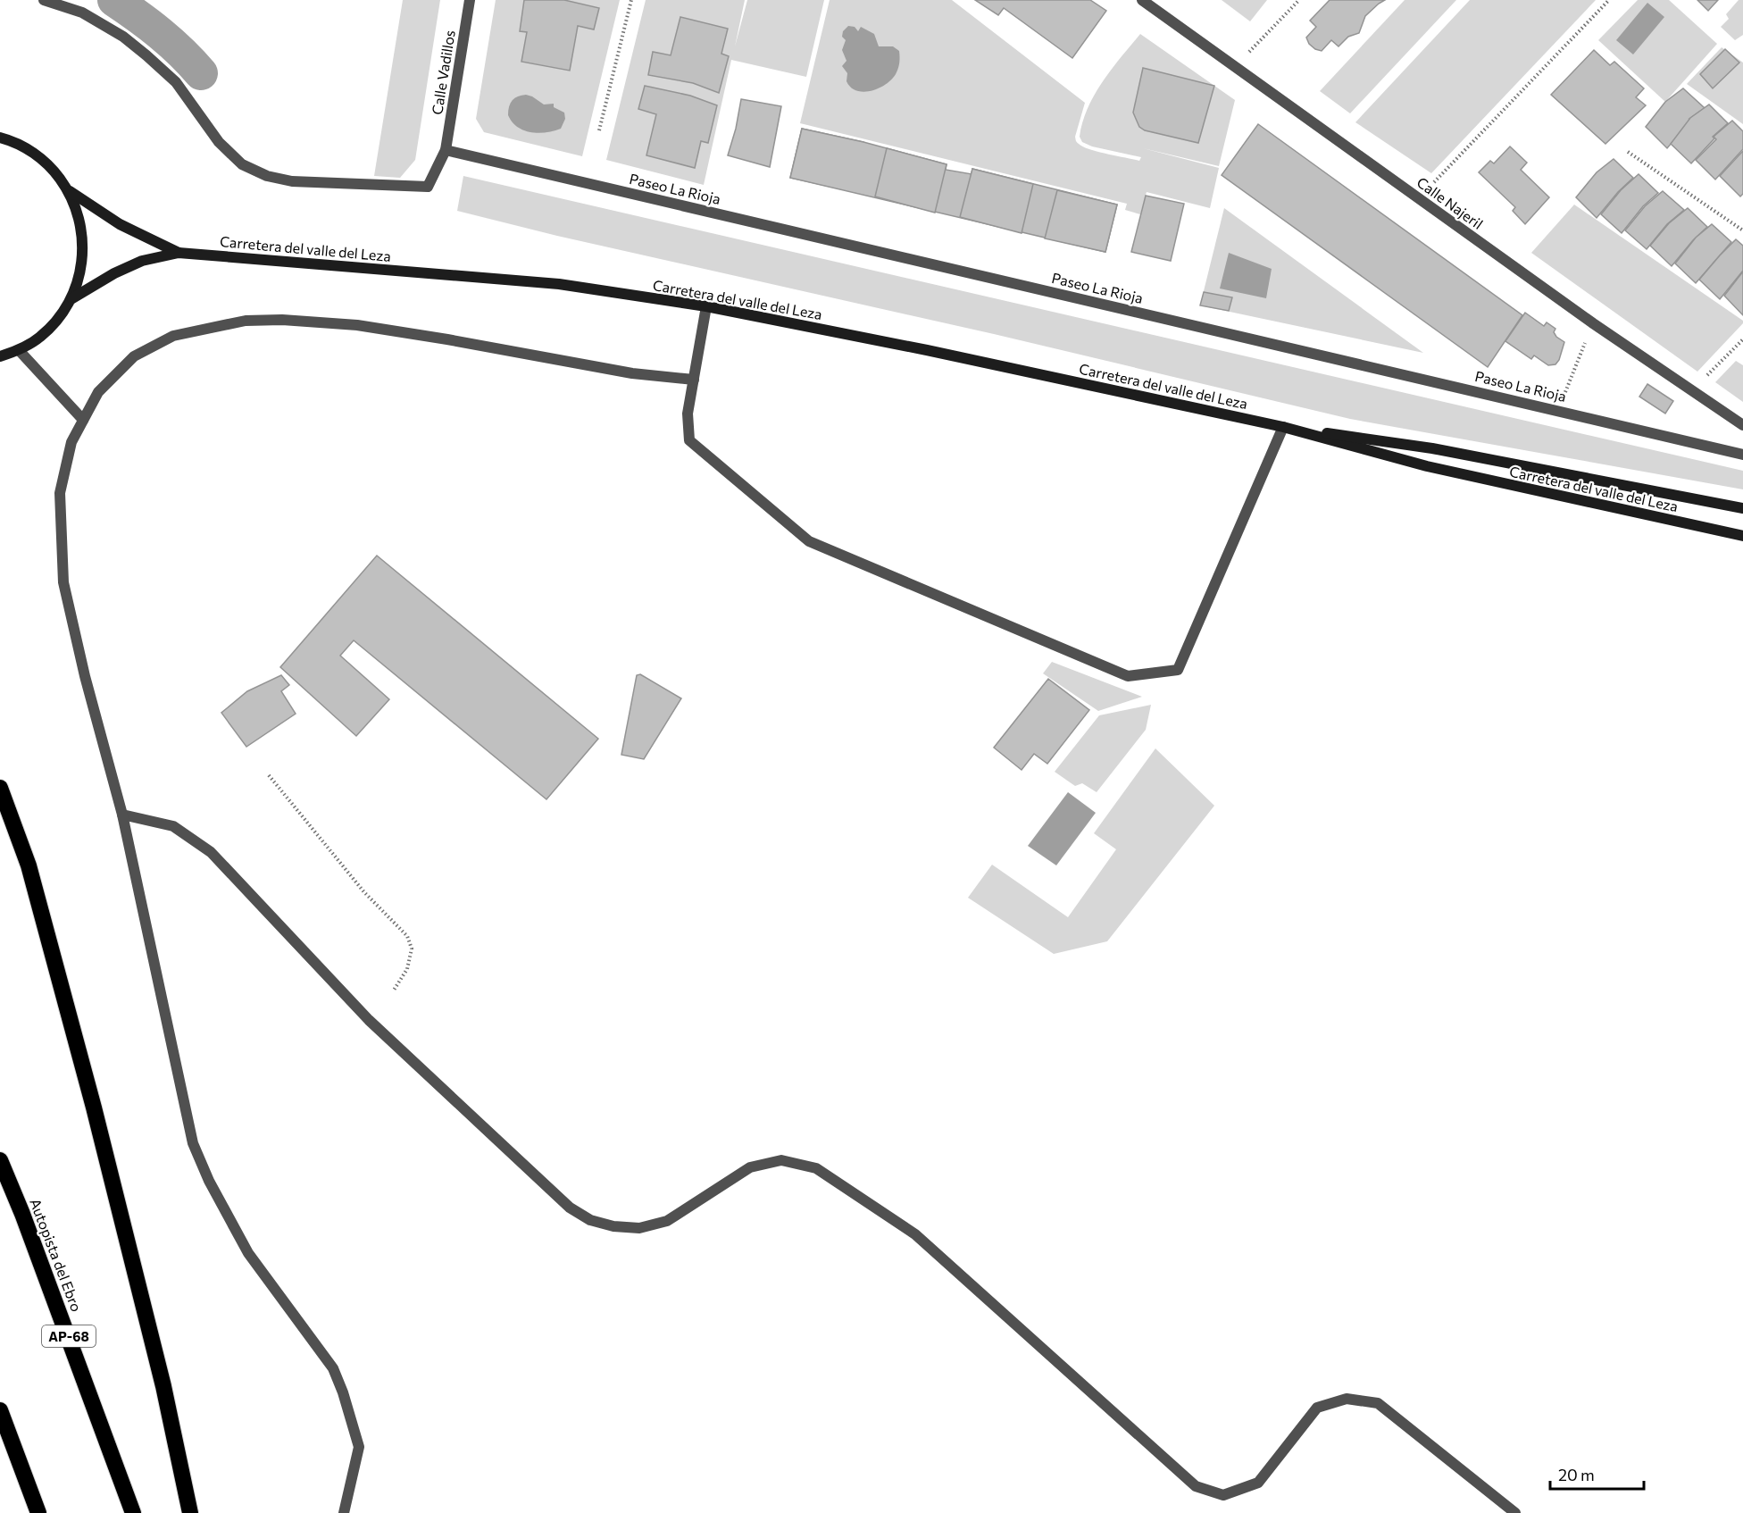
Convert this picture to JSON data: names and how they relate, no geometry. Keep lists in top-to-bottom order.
{
  "streets": {
    "highway": ["Autopista del Ebro", "AP-68"],
    "main road": ["Carretera del valle del Leza"],
    "street": ["Calle Vadillos", "Paseo La Rioja", "Calle Najeril"]
  },
  "crossings": [
    ["Calle Vadillos", "Paseo La Rioja"]
  ],
  "scale_bar": "20 m"
}
